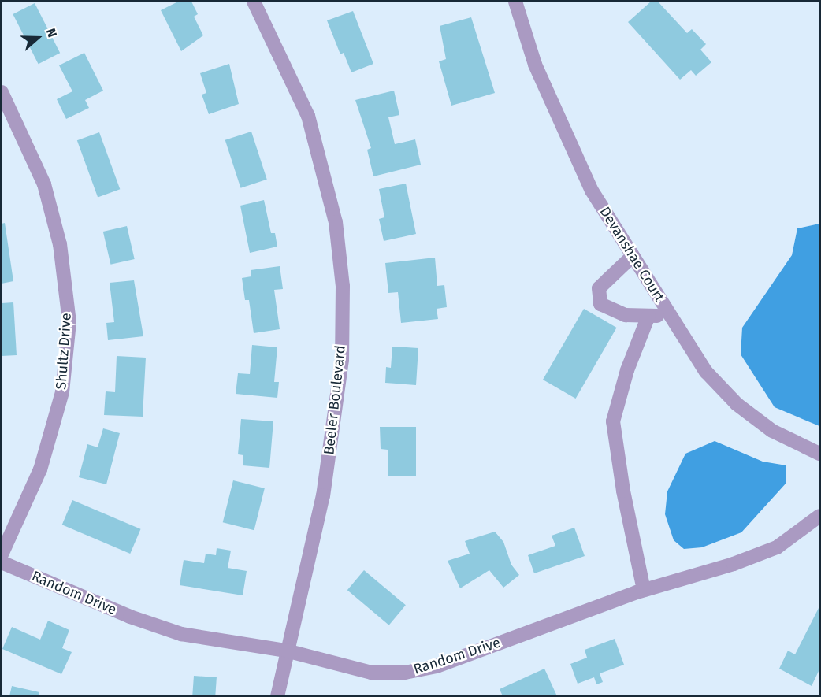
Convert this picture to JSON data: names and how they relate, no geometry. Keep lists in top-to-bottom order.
{
  "streets": {
    "street": [
      "Devanshae Court",
      "Shultz Drive",
      "Beeler Boulevard",
      "Random Drive"
    ]
  },
  "crossings": [
    ["Beeler Boulevard", "Random Drive"]
  ],
  "north": "right"
}
